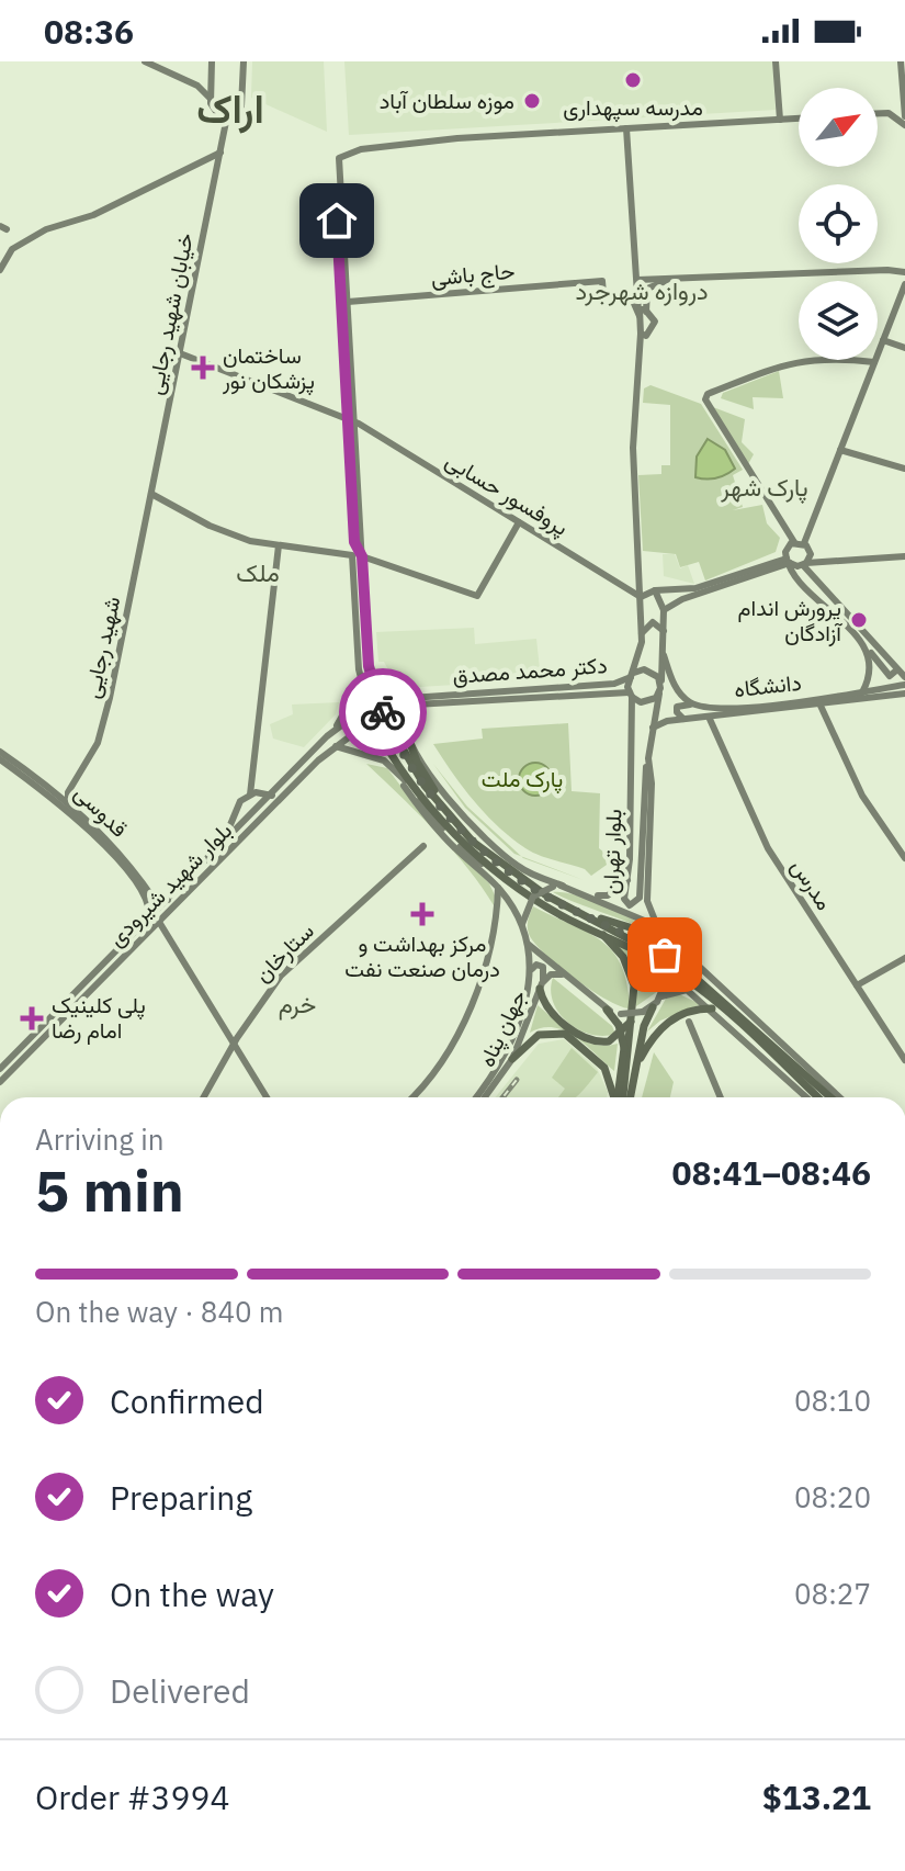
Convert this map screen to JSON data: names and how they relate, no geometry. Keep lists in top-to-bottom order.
{
  "streets": {
    "main road": [
      "حاج باشی",
      "خیابان شهید رجایی",
      "پروفسور حسابی",
      "شهید رجایی",
      "دکتر محمد مصدق",
      "دانشگاه",
      "قدوسی",
      "بلوار تهران",
      "بلوار شهید شیرودی",
      "مدرس",
      "ستارخان",
      "جهان پناه"
    ]
  },
  "crossings": [
    ["خیابان شهید رجایی", "پروفسور حسابی"],
    ["خیابان شهید رجایی", "شهید رجایی"],
    ["شهید رجایی", "قدوسی"],
    ["دکتر محمد مصدق", "بلوار تهران"],
    ["دکتر محمد مصدق", "بلوار شهید شیرودی"],
    ["دانشگاه", "بلوار تهران"],
    ["دانشگاه", "مدرس"],
    ["قدوسی", "بلوار شهید شیرودی"]
  ],
  "districts": [
    "اراک",
    "دروازه شهرجرد",
    "پارک شهر",
    "ملک",
    "خرم"
  ],
  "parks": ["پارک ملت"],
  "places": {
    "other": ["مدرسه سپهداری", "موزه سلطان آباد", "پرورش اندام آزادگان"],
    "health": ["ساختمان پزشکان نور", "مرکز بهداشت و درمان صنعت نفت", "پلی کلینیک امام رضا"]
  },
  "north": "top right",
  "page": {
    "status": "08:36",
    "heading": ["5 min", "Arriving in", "08:41–08:46"],
    "panel": ["Order #3994", "$13.21"],
    "bar": "On the way · 840 m",
    "list": [
      ["Confirmed", "08:10"],
      ["Preparing", "08:20"],
      ["On the way", "08:27"],
      "Delivered"
    ]
  }
}
